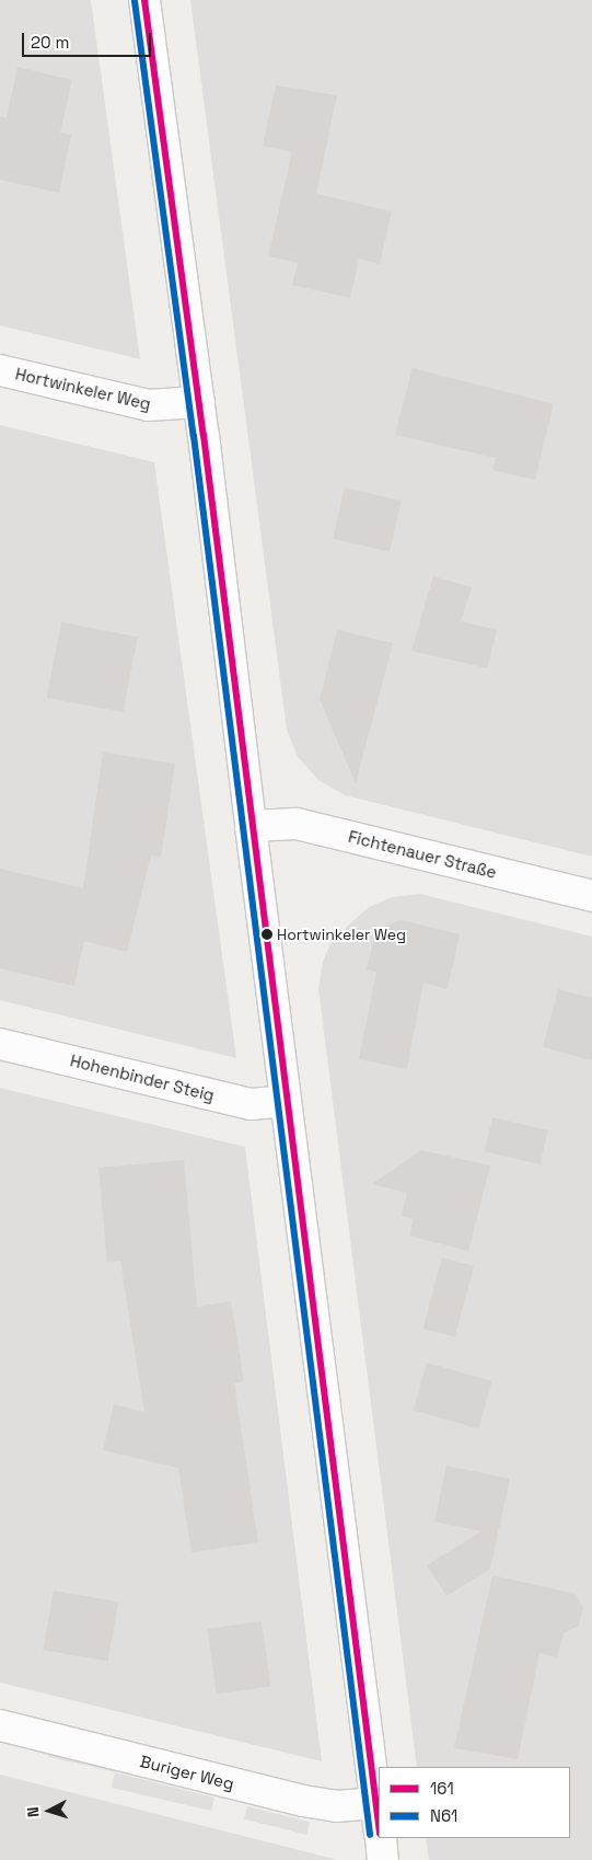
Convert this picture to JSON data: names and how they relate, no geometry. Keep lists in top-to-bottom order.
{
  "streets": {
    "street": [
      "Hortwinkeler Weg",
      "Fichtenauer Straße",
      "Hohenbinder Steig",
      "Buriger Weg"
    ]
  },
  "places": ["Hortwinkeler Weg"],
  "lines": ["transit line 161", "transit line N61"],
  "legend": ["161", "N61"],
  "scale_bar": "20 m",
  "north": "left"
}
